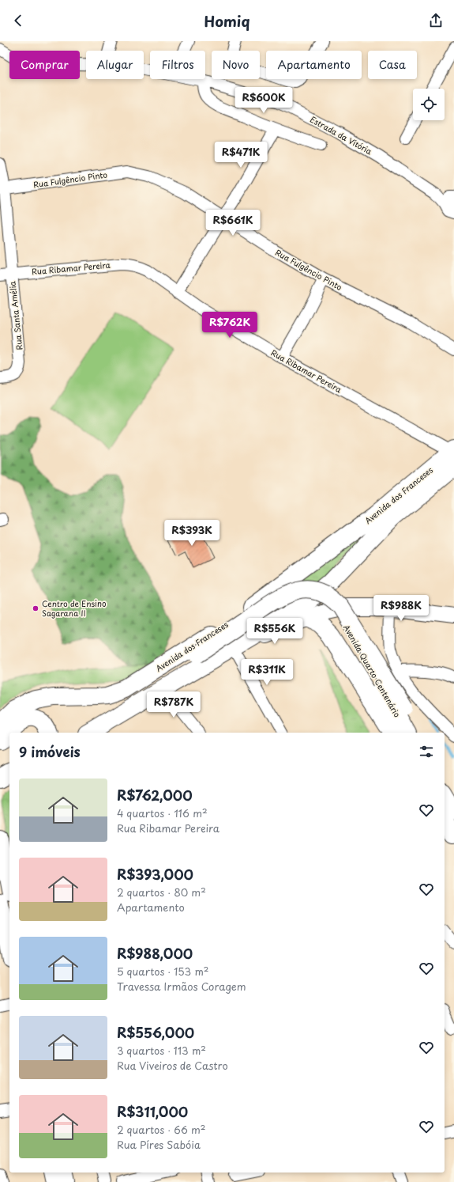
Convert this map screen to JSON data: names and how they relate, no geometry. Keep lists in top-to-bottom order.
{
  "streets": {
    "main road": ["Avenida dos Franceses", "Avenida Quarto Centenário"],
    "street": [
      "Estrada da Vitória",
      "Rua Fulgêncio Pinto",
      "Rua Ribamar Pereira",
      "Rua Santa Amélia"
    ]
  },
  "crossings": [
    ["Rua Fulgêncio Pinto", "Rua Santa Amélia"],
    ["Rua Ribamar Pereira", "Rua Santa Amélia"],
    ["Rua Ribamar Pereira", "Avenida dos Franceses"]
  ],
  "places": ["Centro de Ensino Sagarana II"],
  "page": {
    "header": "Homiq",
    "chip": [
      "Comprar",
      "Alugar",
      "Filtros",
      "Novo",
      "Apartamento",
      "Casa"
    ],
    "price": [
      "R$600K",
      "R$471K",
      "R$661K",
      "R$762K",
      "R$393K",
      "R$988K",
      "R$556K",
      "R$311K",
      "R$787K"
    ],
    "heading": "9 imóveis",
    "list": [
      {
        "name": "R$762,000",
        "note": "4 quartos · 116 m² · Rua Ribamar Pereira"
      },
      {
        "name": "R$393,000",
        "note": "2 quartos · 80 m² · Apartamento"
      },
      {
        "name": "R$988,000",
        "note": "5 quartos · 153 m² · Travessa Irmãos Coragem"
      },
      {
        "name": "R$556,000",
        "note": "3 quartos · 113 m² · Rua Viveiros de Castro"
      },
      {
        "name": "R$311,000",
        "note": "2 quartos · 66 m² · Rua Píres Sabóia"
      }
    ]
  }
}
